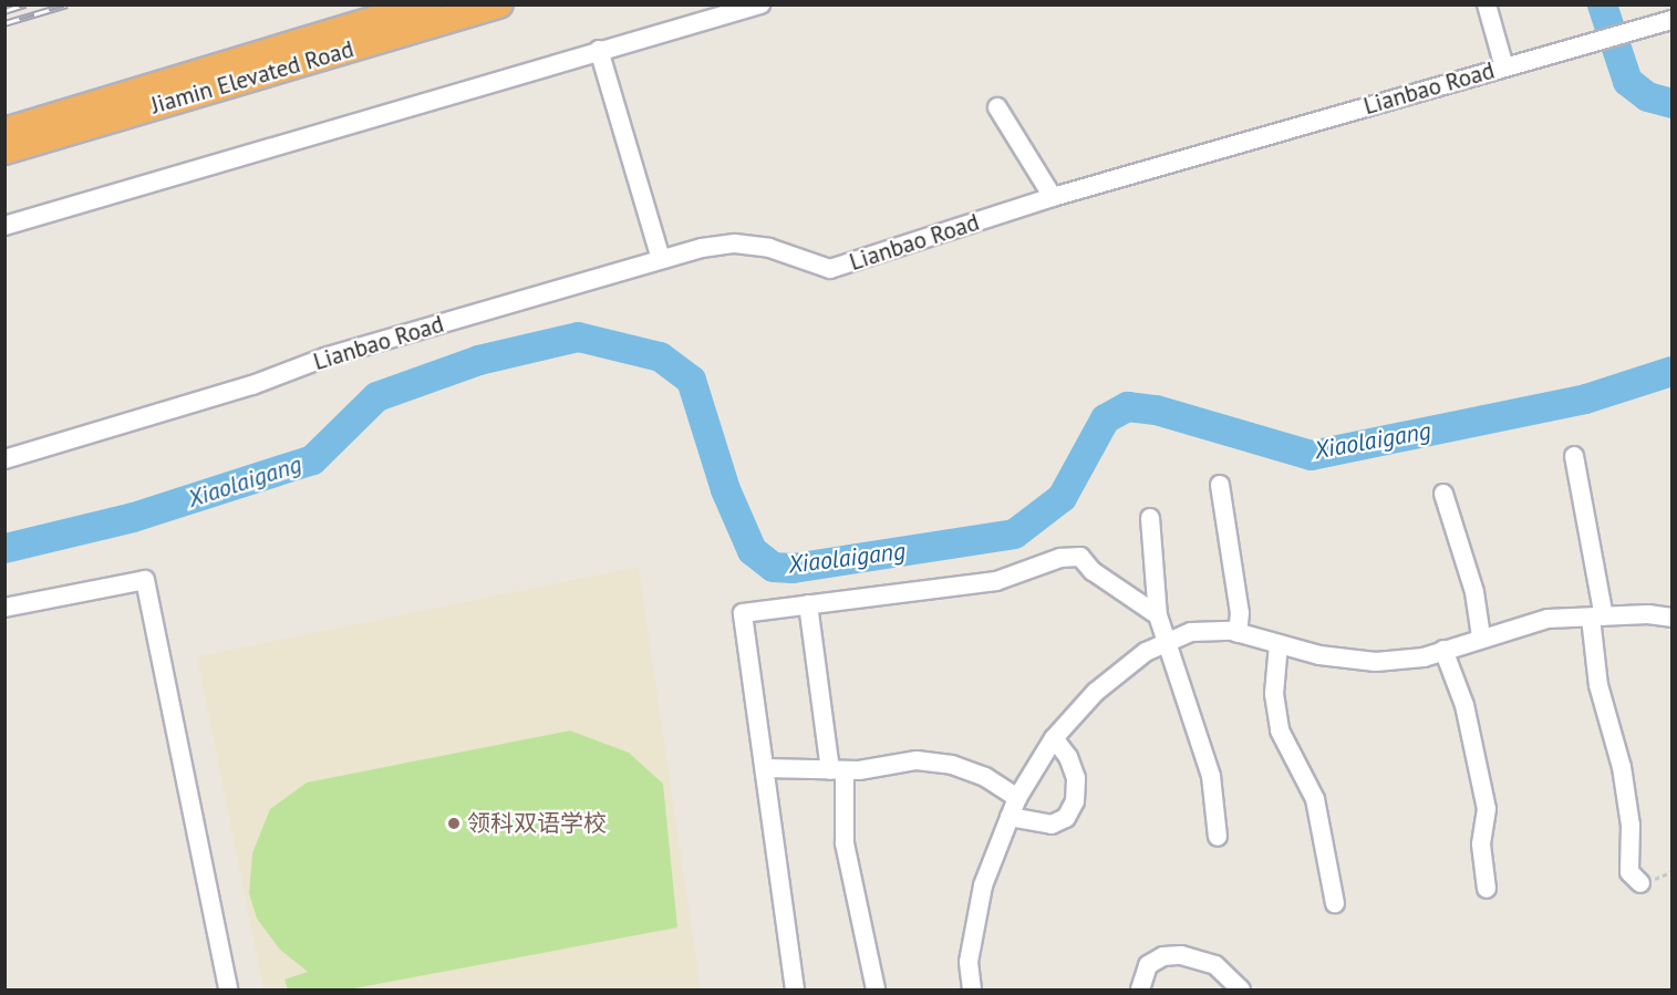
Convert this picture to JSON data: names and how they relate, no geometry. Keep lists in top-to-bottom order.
{
  "streets": {
    "highway": ["Jiamin Elevated Road"],
    "street": ["Lianbao Road"]
  },
  "water": ["Xiaolaigang"],
  "places": ["领科双语学校"]
}
